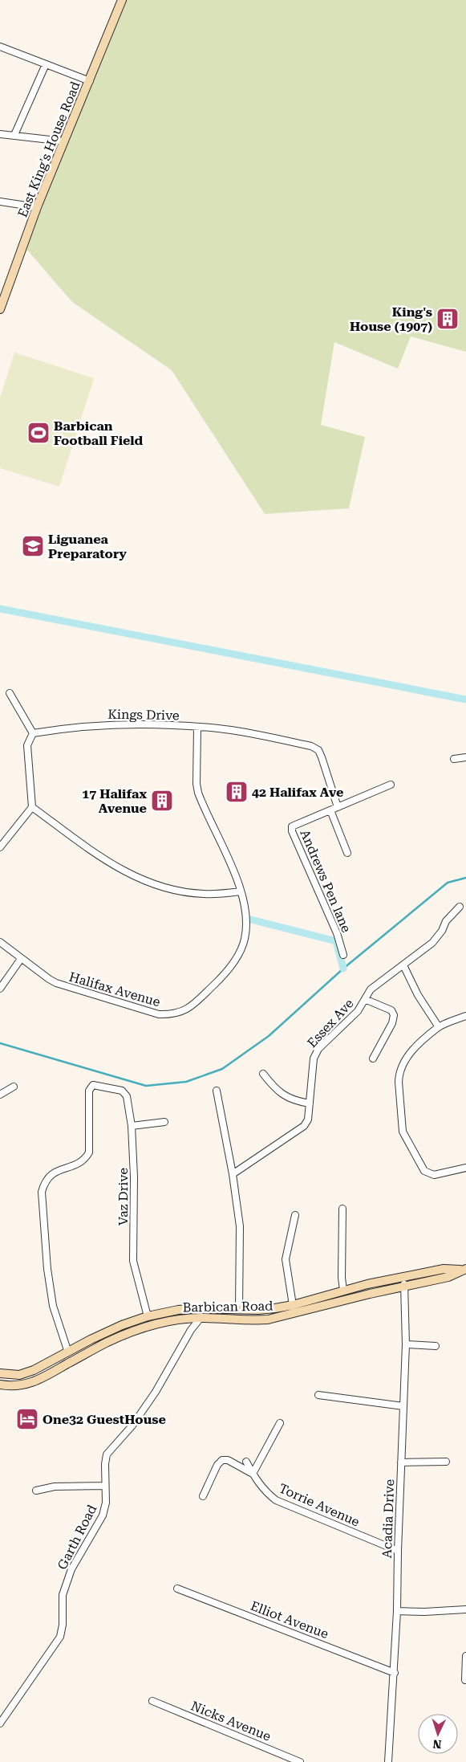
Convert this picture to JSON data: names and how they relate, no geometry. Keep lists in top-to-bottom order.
{
  "streets": {
    "main road": ["East King's House Road", "Barbican Road"],
    "street": [
      "Kings Drive",
      "Andrews Pen lane",
      "Halifax Avenue",
      "Essex Ave",
      "Vaz Drive",
      "Torrie Avenue",
      "Acadia Drive",
      "Garth Road",
      "Elliot Avenue",
      "Nicks Avenue"
    ]
  },
  "crossings": [
    ["Kings Drive", "Andrews Pen lane"],
    ["Kings Drive", "Halifax Avenue"],
    ["Vaz Drive", "Barbican Road"],
    ["Barbican Road", "Acadia Drive"],
    ["Barbican Road", "Garth Road"],
    ["Torrie Avenue", "Acadia Drive"],
    ["Acadia Drive", "Elliot Avenue"]
  ],
  "places": {
    "building": ["King's House (1907)", "42 Halifax Ave", "17 Halifax Avenue"],
    "sports": ["Barbican Football Field"],
    "school or university": ["Liguanea Preparatory"],
    "hotel": ["One32 GuestHouse"]
  },
  "north": "bottom"
}
